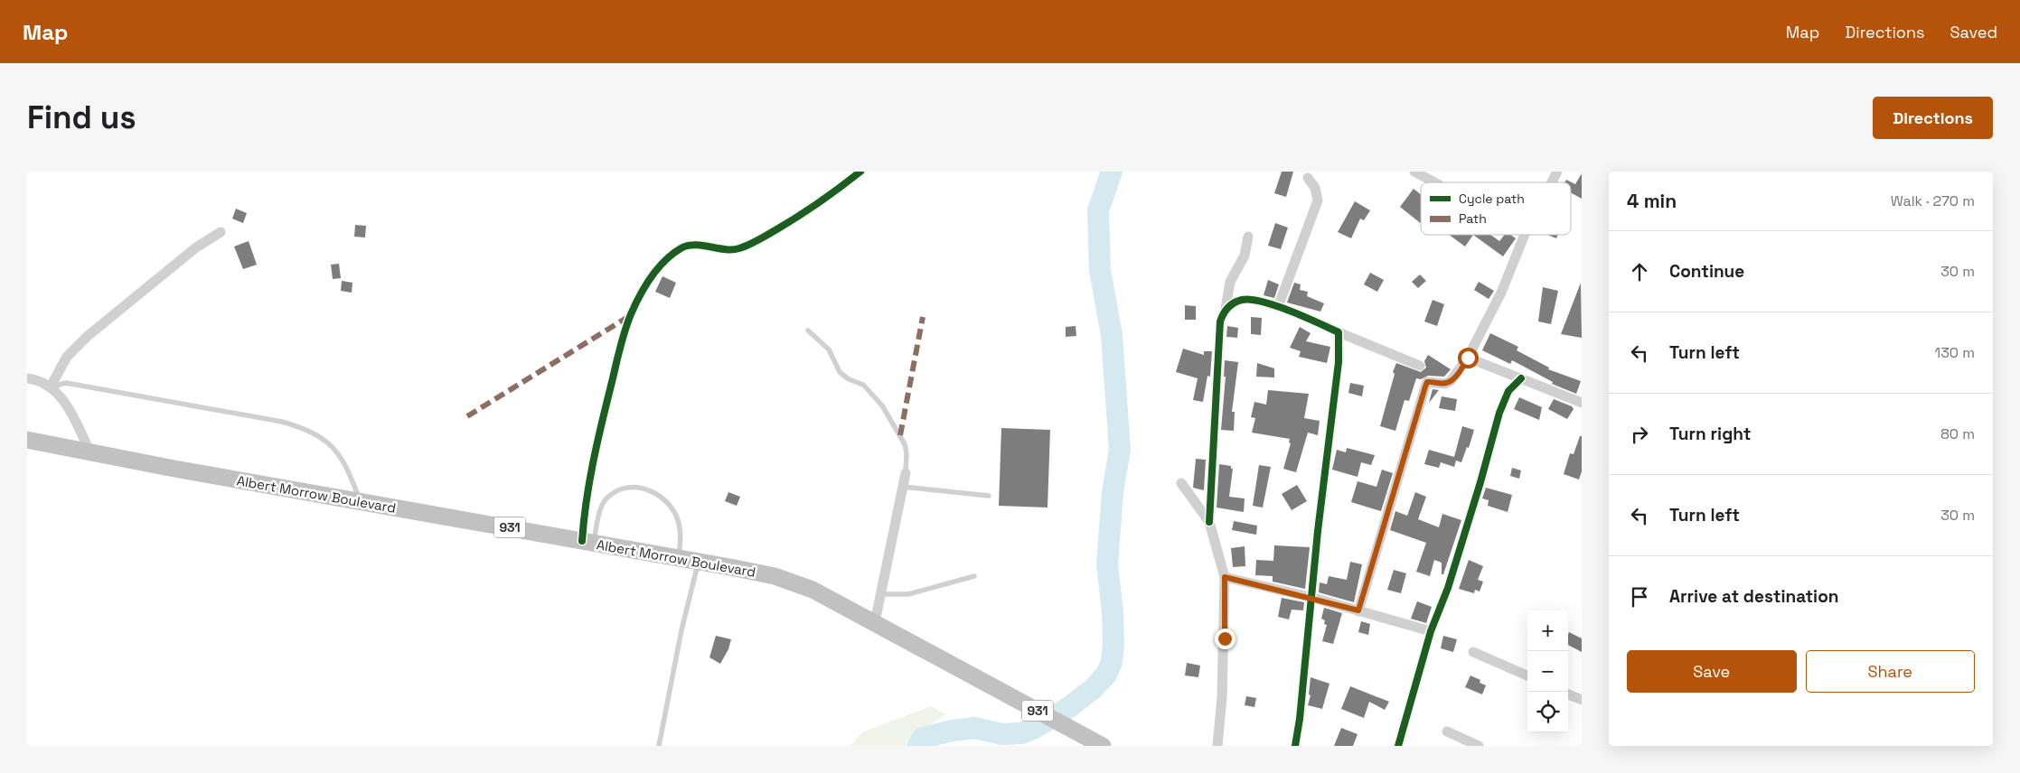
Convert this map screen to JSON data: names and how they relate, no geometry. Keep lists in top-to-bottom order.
{
  "streets": {
    "highway": ["Albert Morrow Boulevard", "931"]
  },
  "legend": ["Cycle path", "Path"],
  "page": {
    "header": "Map",
    "nav": ["Map", "Directions", "Saved"],
    "buttons": [
      "Directions",
      ["Save", "Share"]
    ],
    "title": "Find us",
    "heading": ["4 min", "Walk · 270 m"],
    "list": [
      ["Continue", "30 m"],
      ["Turn left", "130 m"],
      ["Turn right", "80 m"],
      ["Turn left", "30 m"],
      "Arrive at destination"
    ],
    "map_buttons": ["+", "−"]
  }
}
